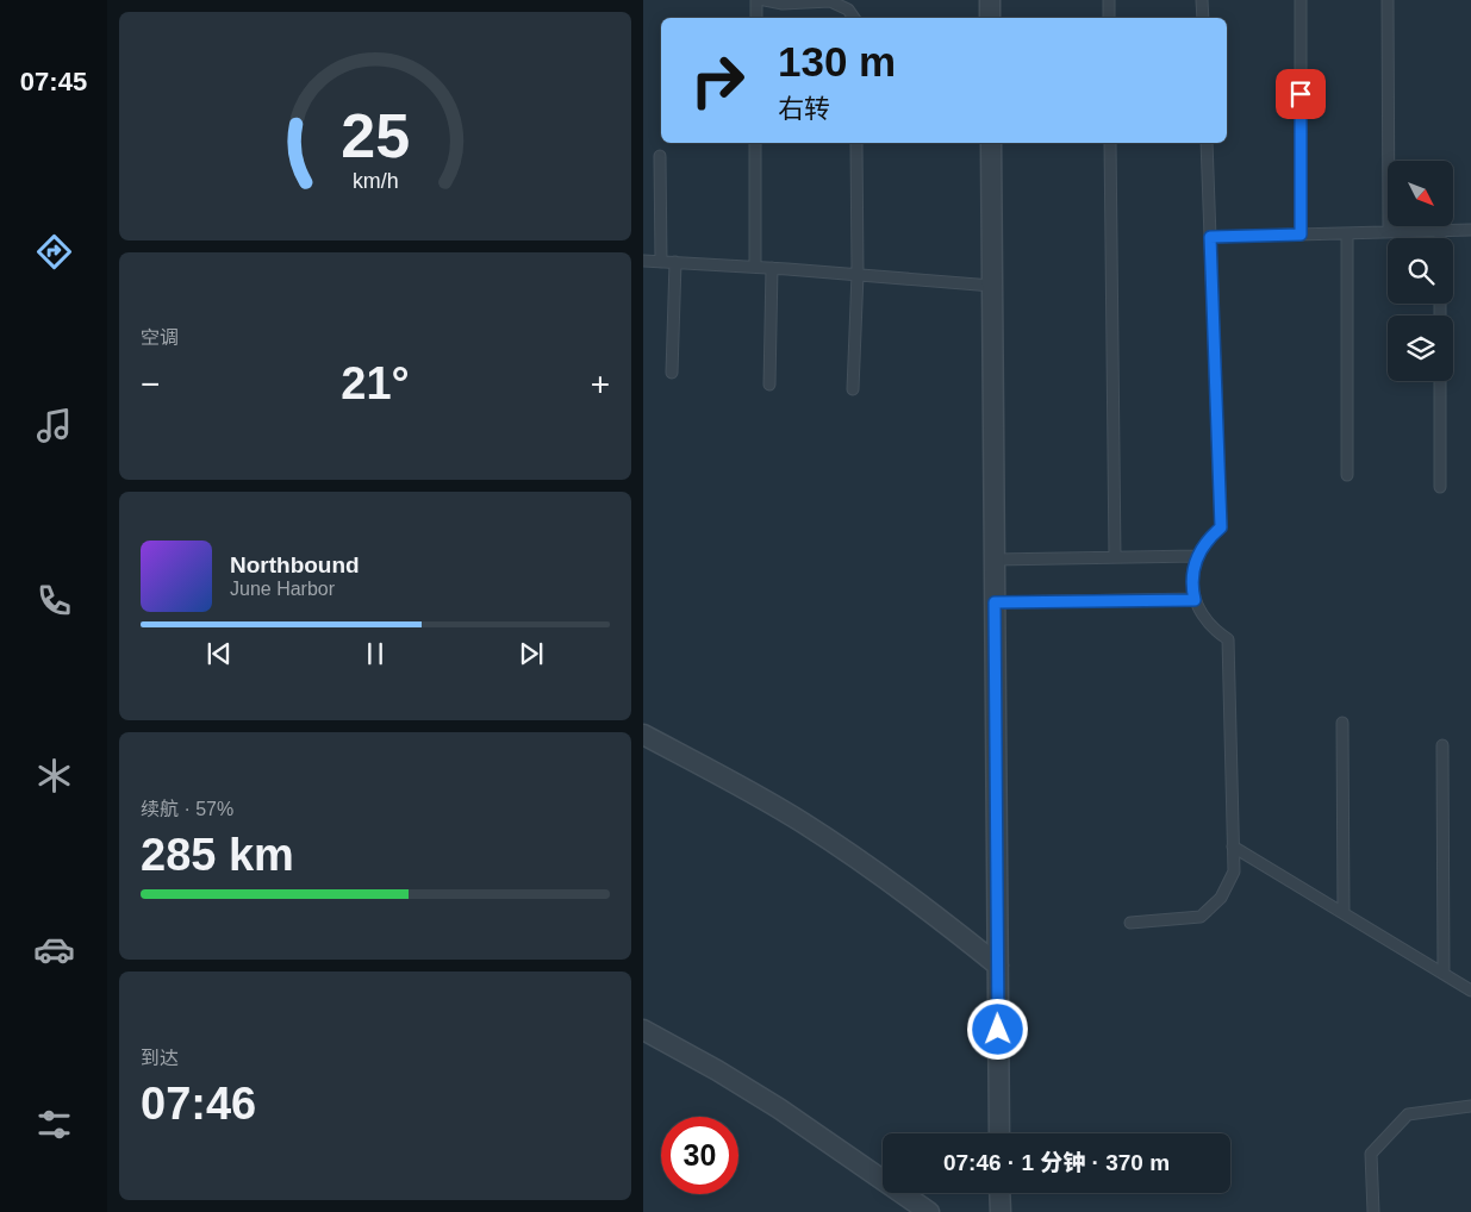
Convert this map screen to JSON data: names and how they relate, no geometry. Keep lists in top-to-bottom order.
{
  "north": "bottom right",
  "page": {
    "tabs": "07:45",
    "turn": ["130 m", "右转"],
    "tile": [
      "空调",
      ["续航 · 57%", "285 km"],
      ["到达", "07:46"]
    ],
    "heat": ["−", "21°", "+"],
    "song": ["Northbound", "June Harbor"],
    "limit": "30",
    "trip": "07:46 · 1 分钟 · 370 m",
    "gauge": ["25", "km/h"]
  }
}
